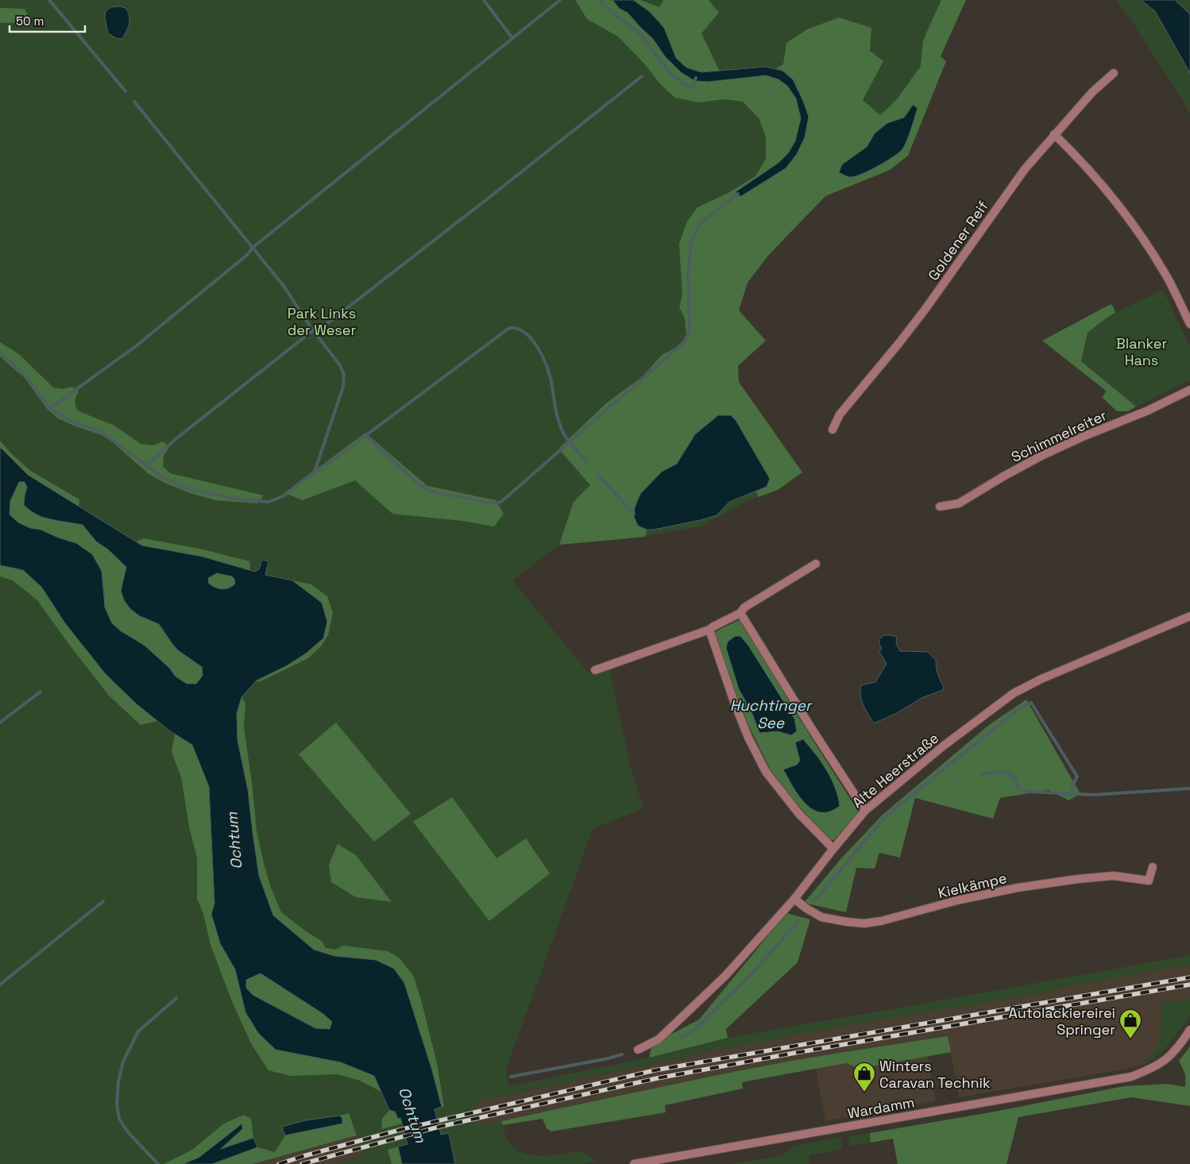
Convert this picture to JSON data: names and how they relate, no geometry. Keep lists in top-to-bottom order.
{
  "streets": {
    "street": [
      "Goldener Reif",
      "Schimmelreiter",
      "Alte Heerstraße",
      "Kielkämpe",
      "Wardamm"
    ]
  },
  "crossings": [
    ["Alte Heerstraße", "Kielkämpe"]
  ],
  "water": ["Huchtinger See", "Ochtum"],
  "parks": ["Park Links der Weser", "Blanker Hans"],
  "places": {
    "shop": ["Autolackiereirei Springer", "Winters Caravan Technik"]
  },
  "scale_bar": "50 m"
}
